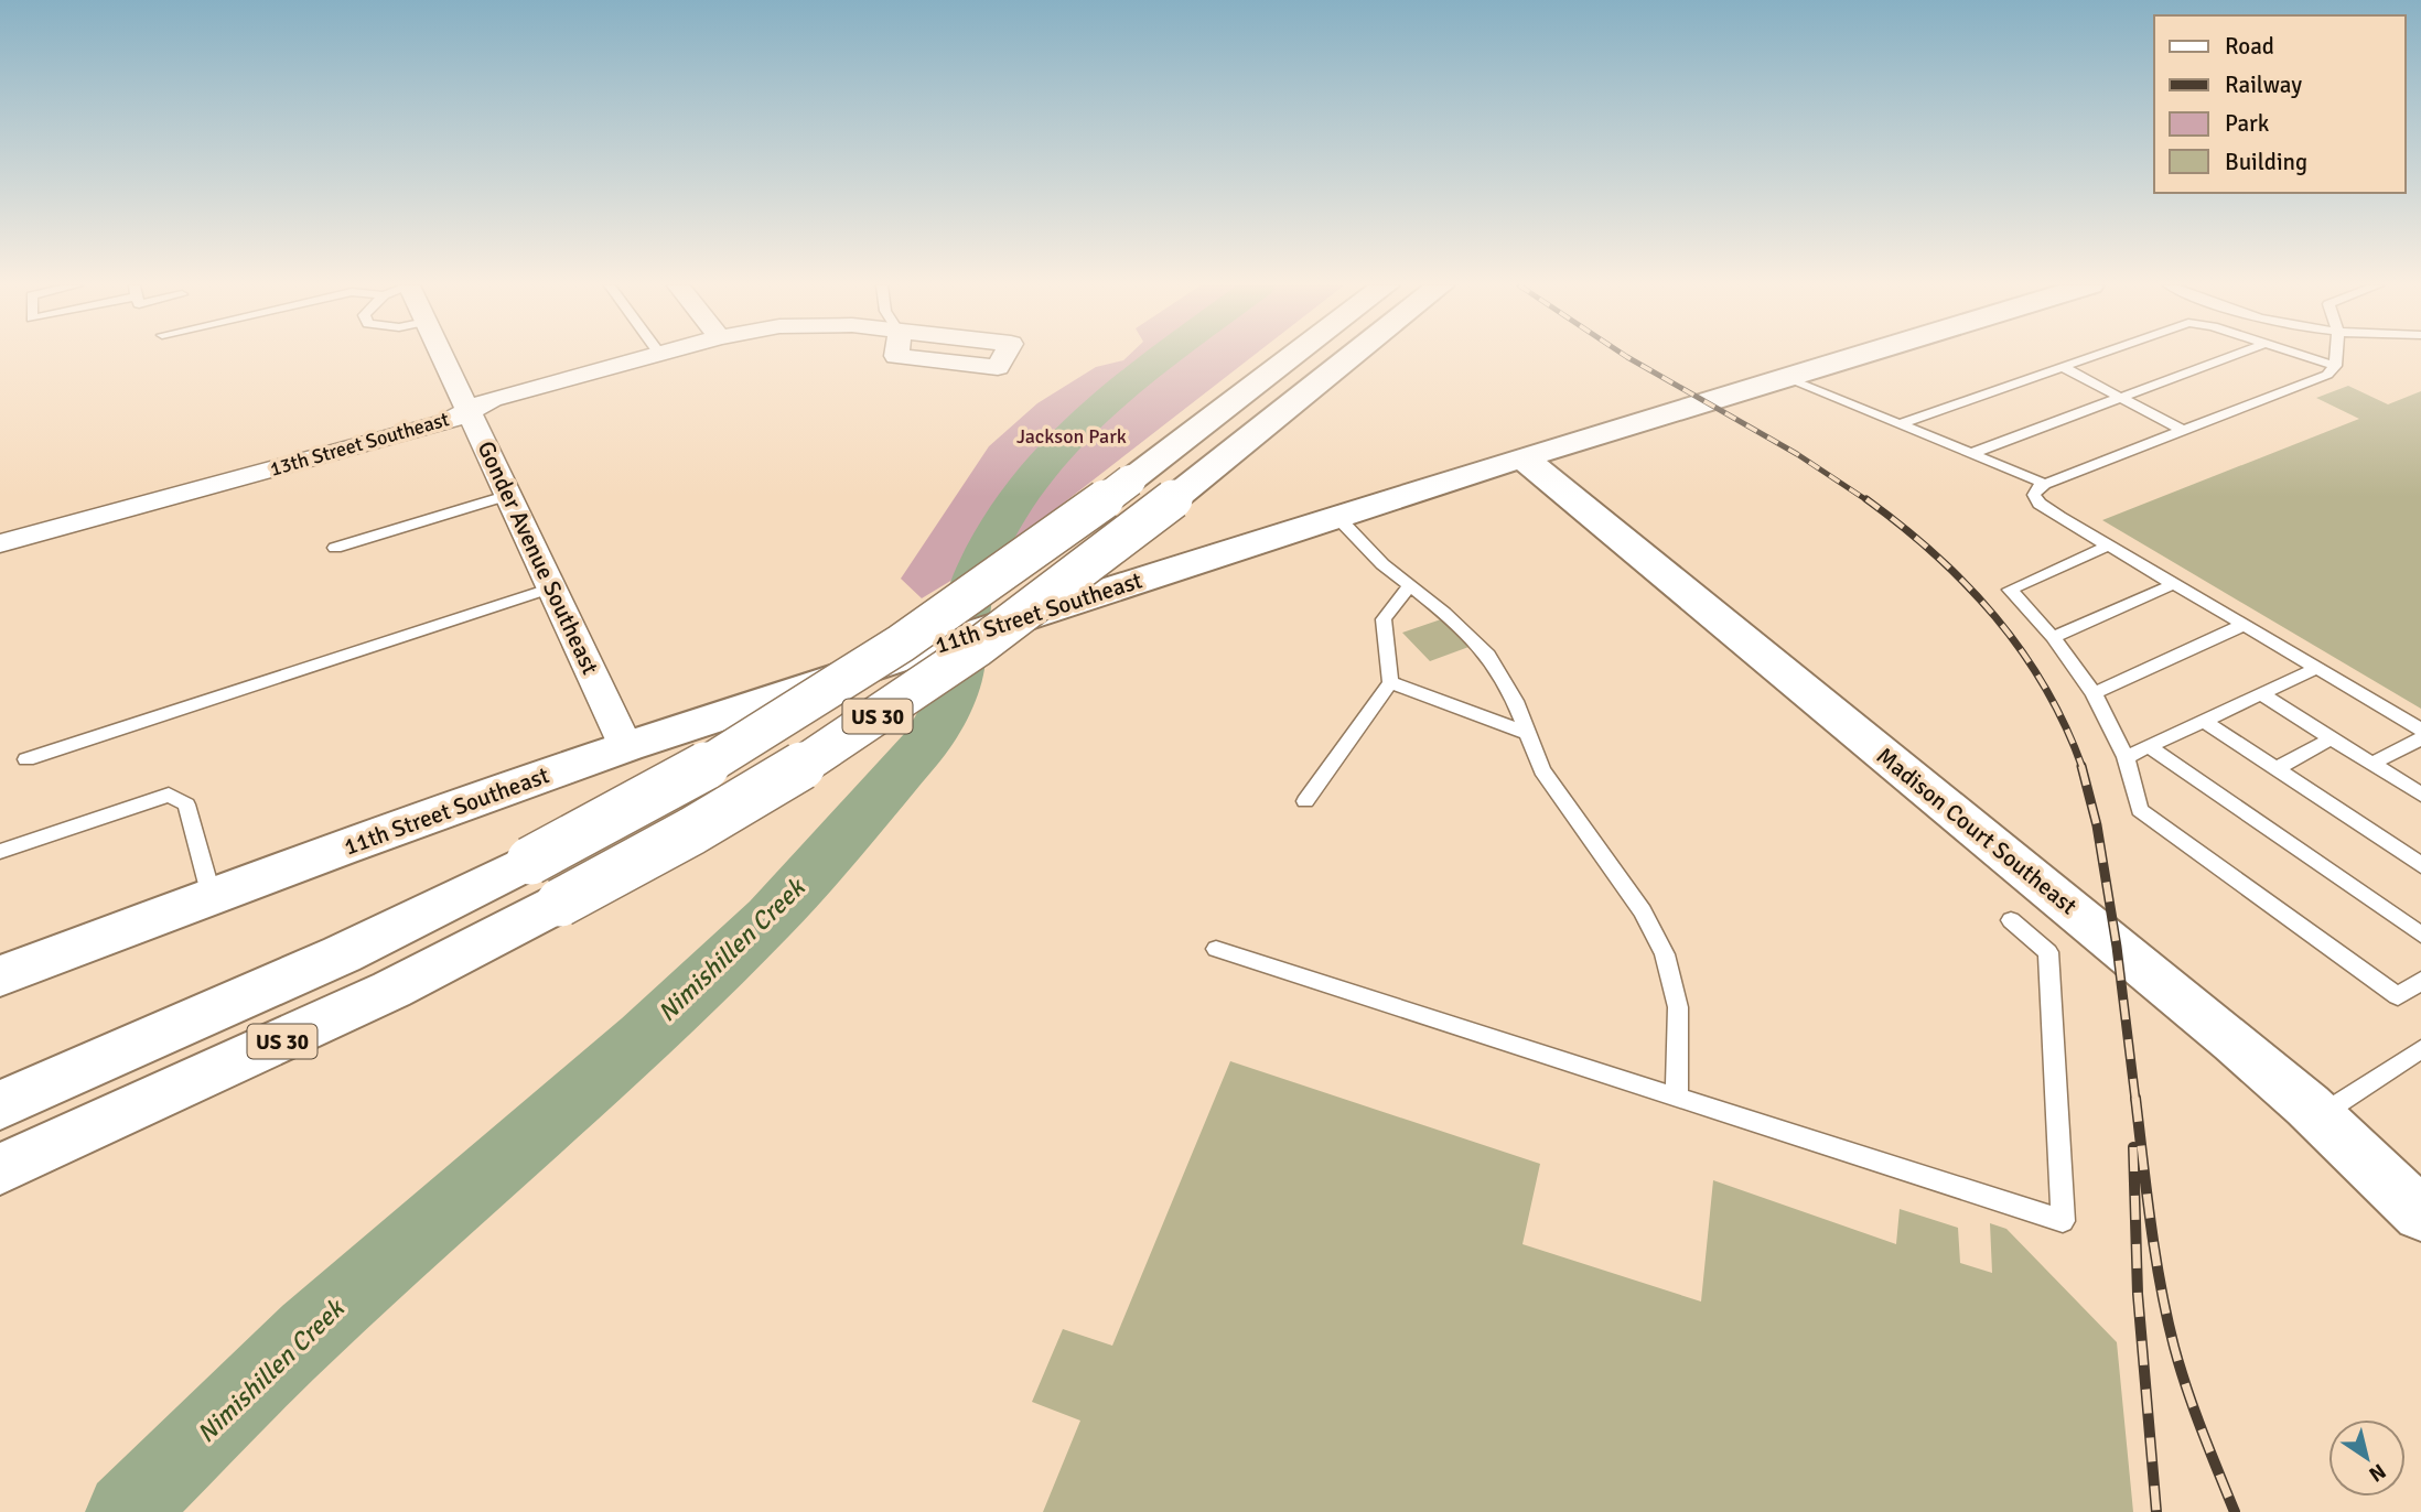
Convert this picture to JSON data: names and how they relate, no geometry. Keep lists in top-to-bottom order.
{
  "streets": {
    "main road": ["11th Street Southeast", "US 30", "Madison Court Southeast"],
    "street": ["13th Street Southeast", "Gonder Avenue Southeast"]
  },
  "crossings": [
    ["13th Street Southeast", "Gonder Avenue Southeast"],
    ["Gonder Avenue Southeast", "11th Street Southeast"],
    ["11th Street Southeast", "Madison Court Southeast"]
  ],
  "water": ["Nimishillen Creek"],
  "parks": ["Jackson Park"],
  "legend": [
    "Road",
    "Railway",
    "Park",
    "Building"
  ],
  "north": "bottom right"
}
